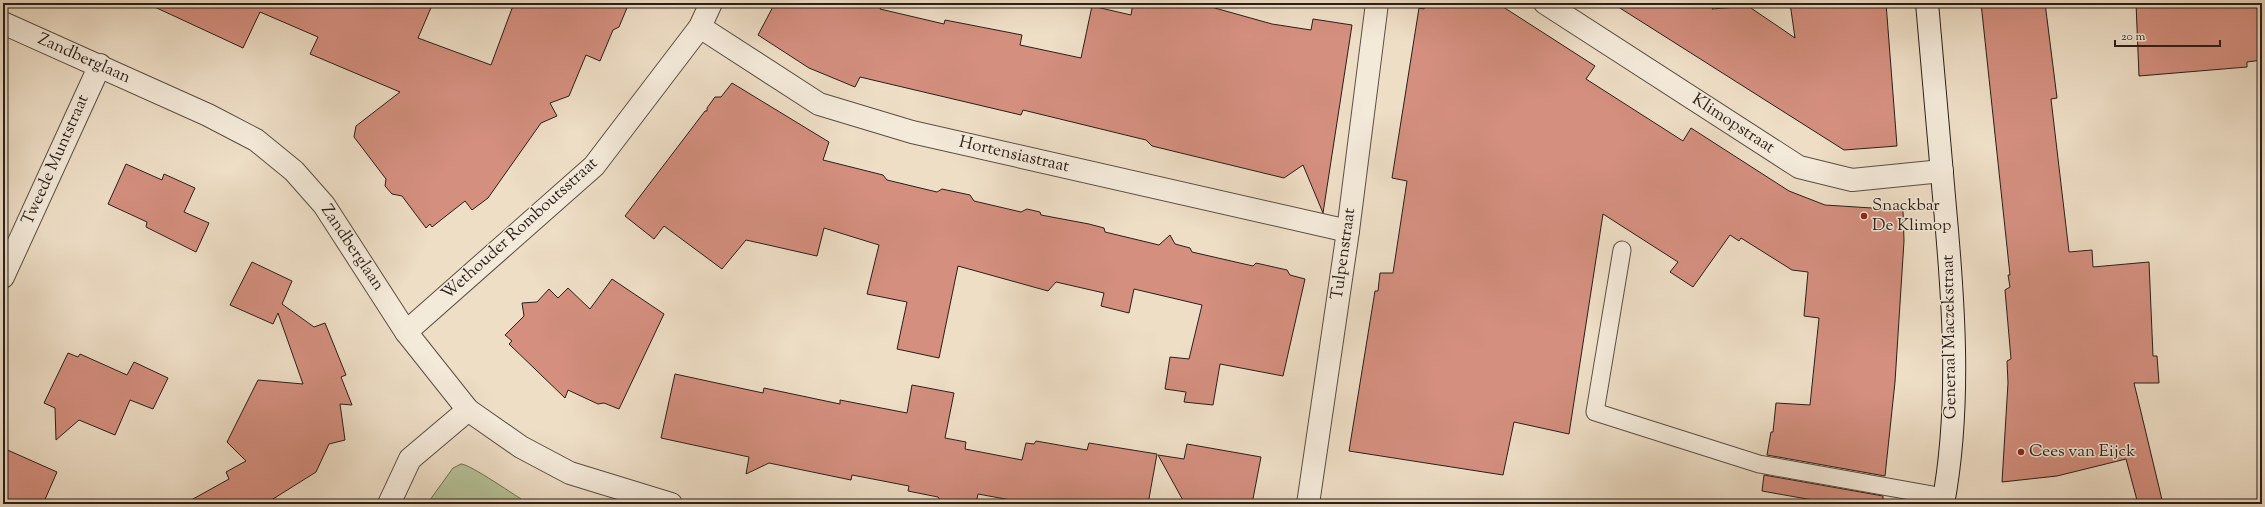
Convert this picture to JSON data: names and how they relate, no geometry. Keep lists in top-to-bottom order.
{
  "streets": {
    "street": [
      "Zandberglaan",
      "Klimopstraat",
      "Hortensiastraat",
      "Tweede Muntstraat",
      "Wethouder Romboutsstraat",
      "Tulpenstraat",
      "Generaal Maczekstraat"
    ]
  },
  "crossings": [
    ["Zandberglaan", "Tweede Muntstraat"],
    ["Zandberglaan", "Wethouder Romboutsstraat"],
    ["Klimopstraat", "Generaal Maczekstraat"],
    ["Hortensiastraat", "Wethouder Romboutsstraat"],
    ["Hortensiastraat", "Tulpenstraat"]
  ],
  "places": ["Snackbar De Klimop", "Cees van Eijck"],
  "scale_bar": "20 m"
}
